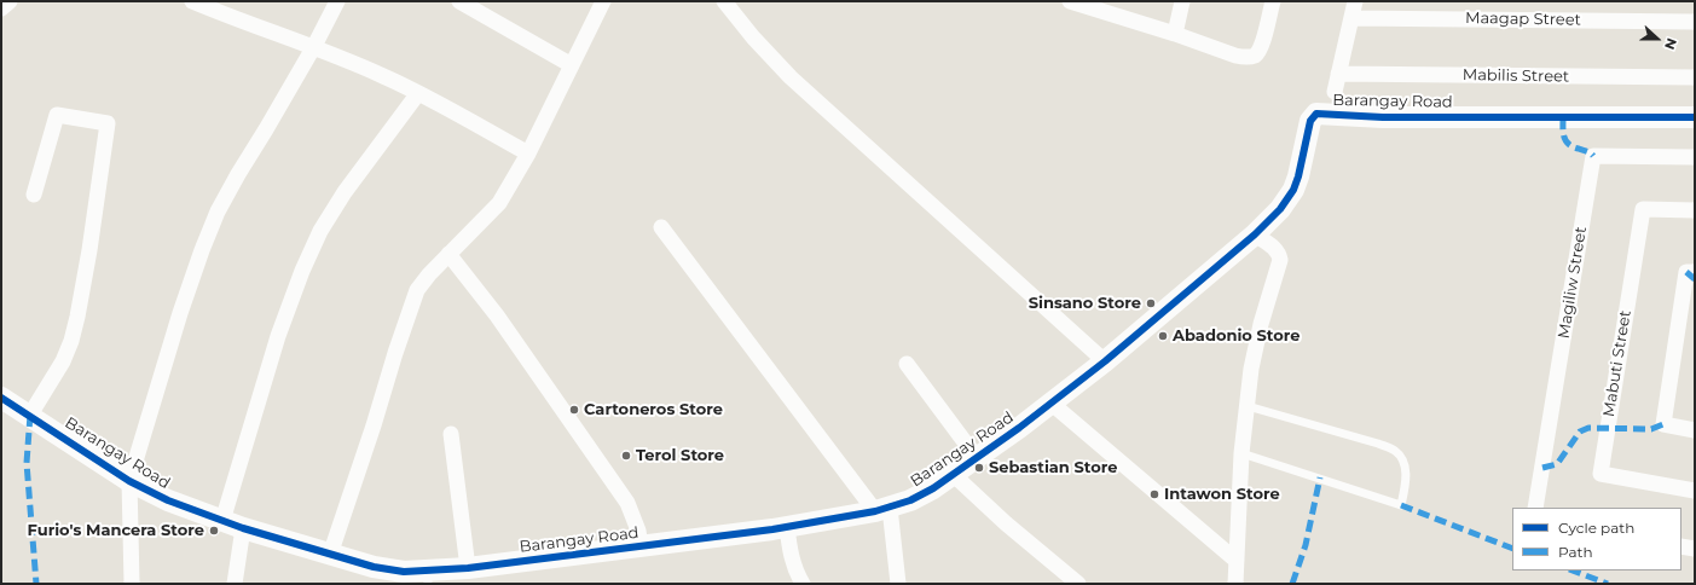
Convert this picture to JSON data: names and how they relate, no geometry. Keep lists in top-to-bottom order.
{
  "streets": {
    "street": [
      "Maagap Street",
      "Mabilis Street",
      "Barangay Road",
      "Magiliw Street",
      "Mabuti Street"
    ]
  },
  "places": [
    "Sinsano Store",
    "Abadonio Store",
    "Cartoneros Store",
    "Terol Store",
    "Sebastian Store",
    "Intawon Store",
    "Furio's Mancera Store"
  ],
  "legend": ["Cycle path", "Path"],
  "north": "right"
}
